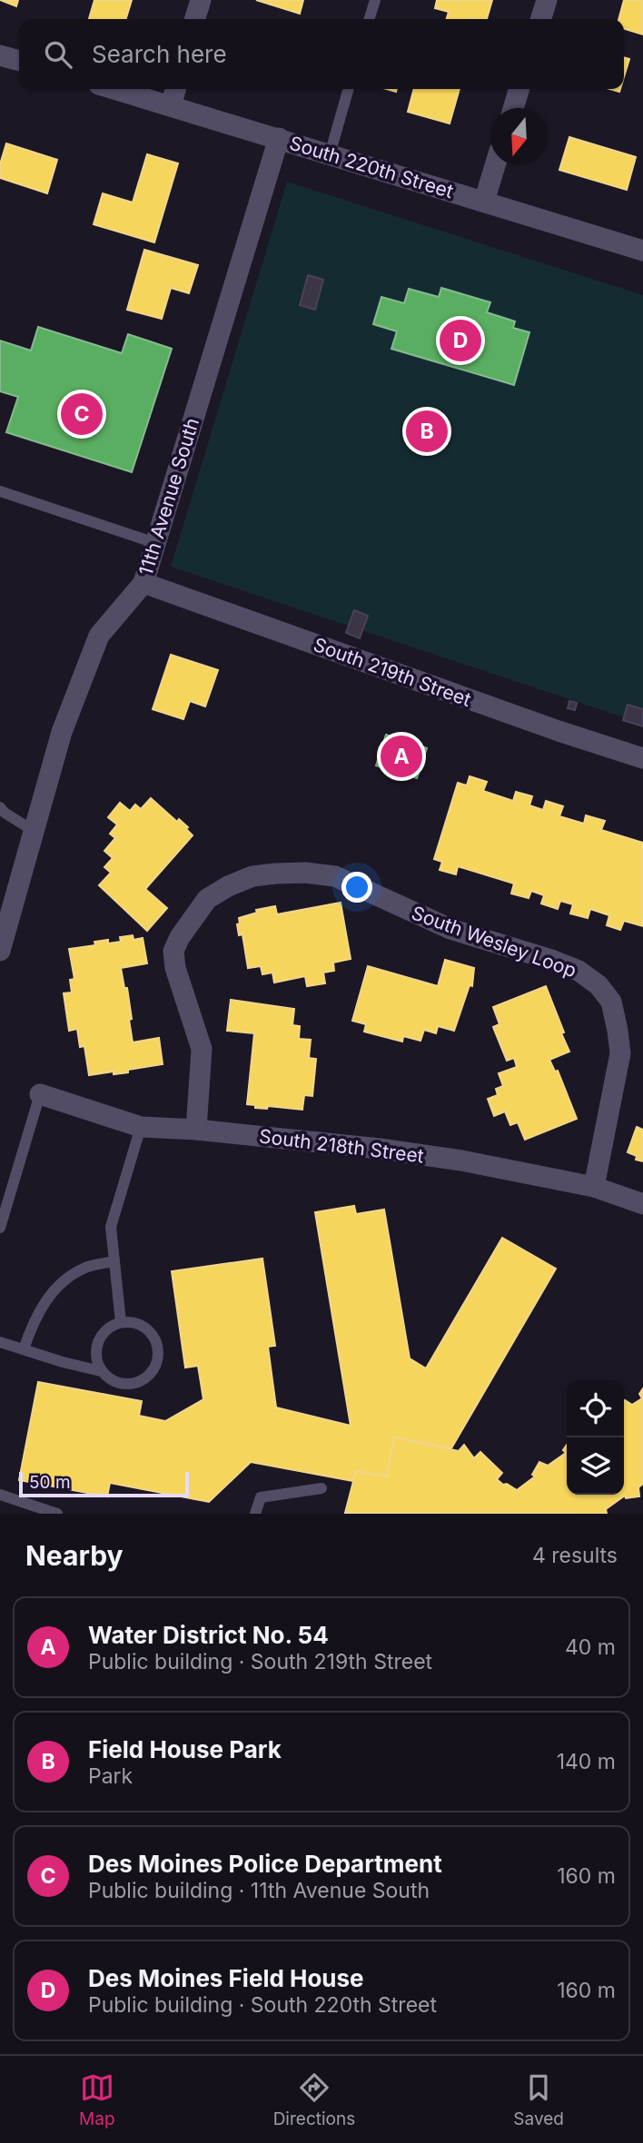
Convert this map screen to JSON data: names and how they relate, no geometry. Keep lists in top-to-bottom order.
{
  "streets": {
    "street": [
      "South 220th Street",
      "11th Avenue South",
      "South 219th Street",
      "South Wesley Loop",
      "South 218th Street"
    ]
  },
  "crossings": [
    ["South 220th Street", "11th Avenue South"],
    ["11th Avenue South", "South 219th Street"],
    ["South Wesley Loop", "South 218th Street"]
  ],
  "scale_bar": "50 m",
  "north": "bottom",
  "page": {
    "search": "Search here",
    "pins": [
      "D",
      "C",
      "B",
      "A"
    ],
    "scale": "50 m",
    "heading": ["Nearby", "4 results"],
    "list": [
      {
        "mark": "A",
        "name": "Water District No. 54",
        "note": "Public building · South 219th Street",
        "value": "40 m"
      },
      {
        "mark": "B",
        "name": "Field House Park",
        "note": "Park",
        "value": "140 m"
      },
      {
        "mark": "C",
        "name": "Des Moines Police Department",
        "note": "Public building · 11th Avenue South",
        "value": "160 m"
      },
      {
        "mark": "D",
        "name": "Des Moines Field House",
        "note": "Public building · South 220th Street",
        "value": "160 m"
      }
    ],
    "nav": ["Map", "Directions", "Saved"]
  }
}
